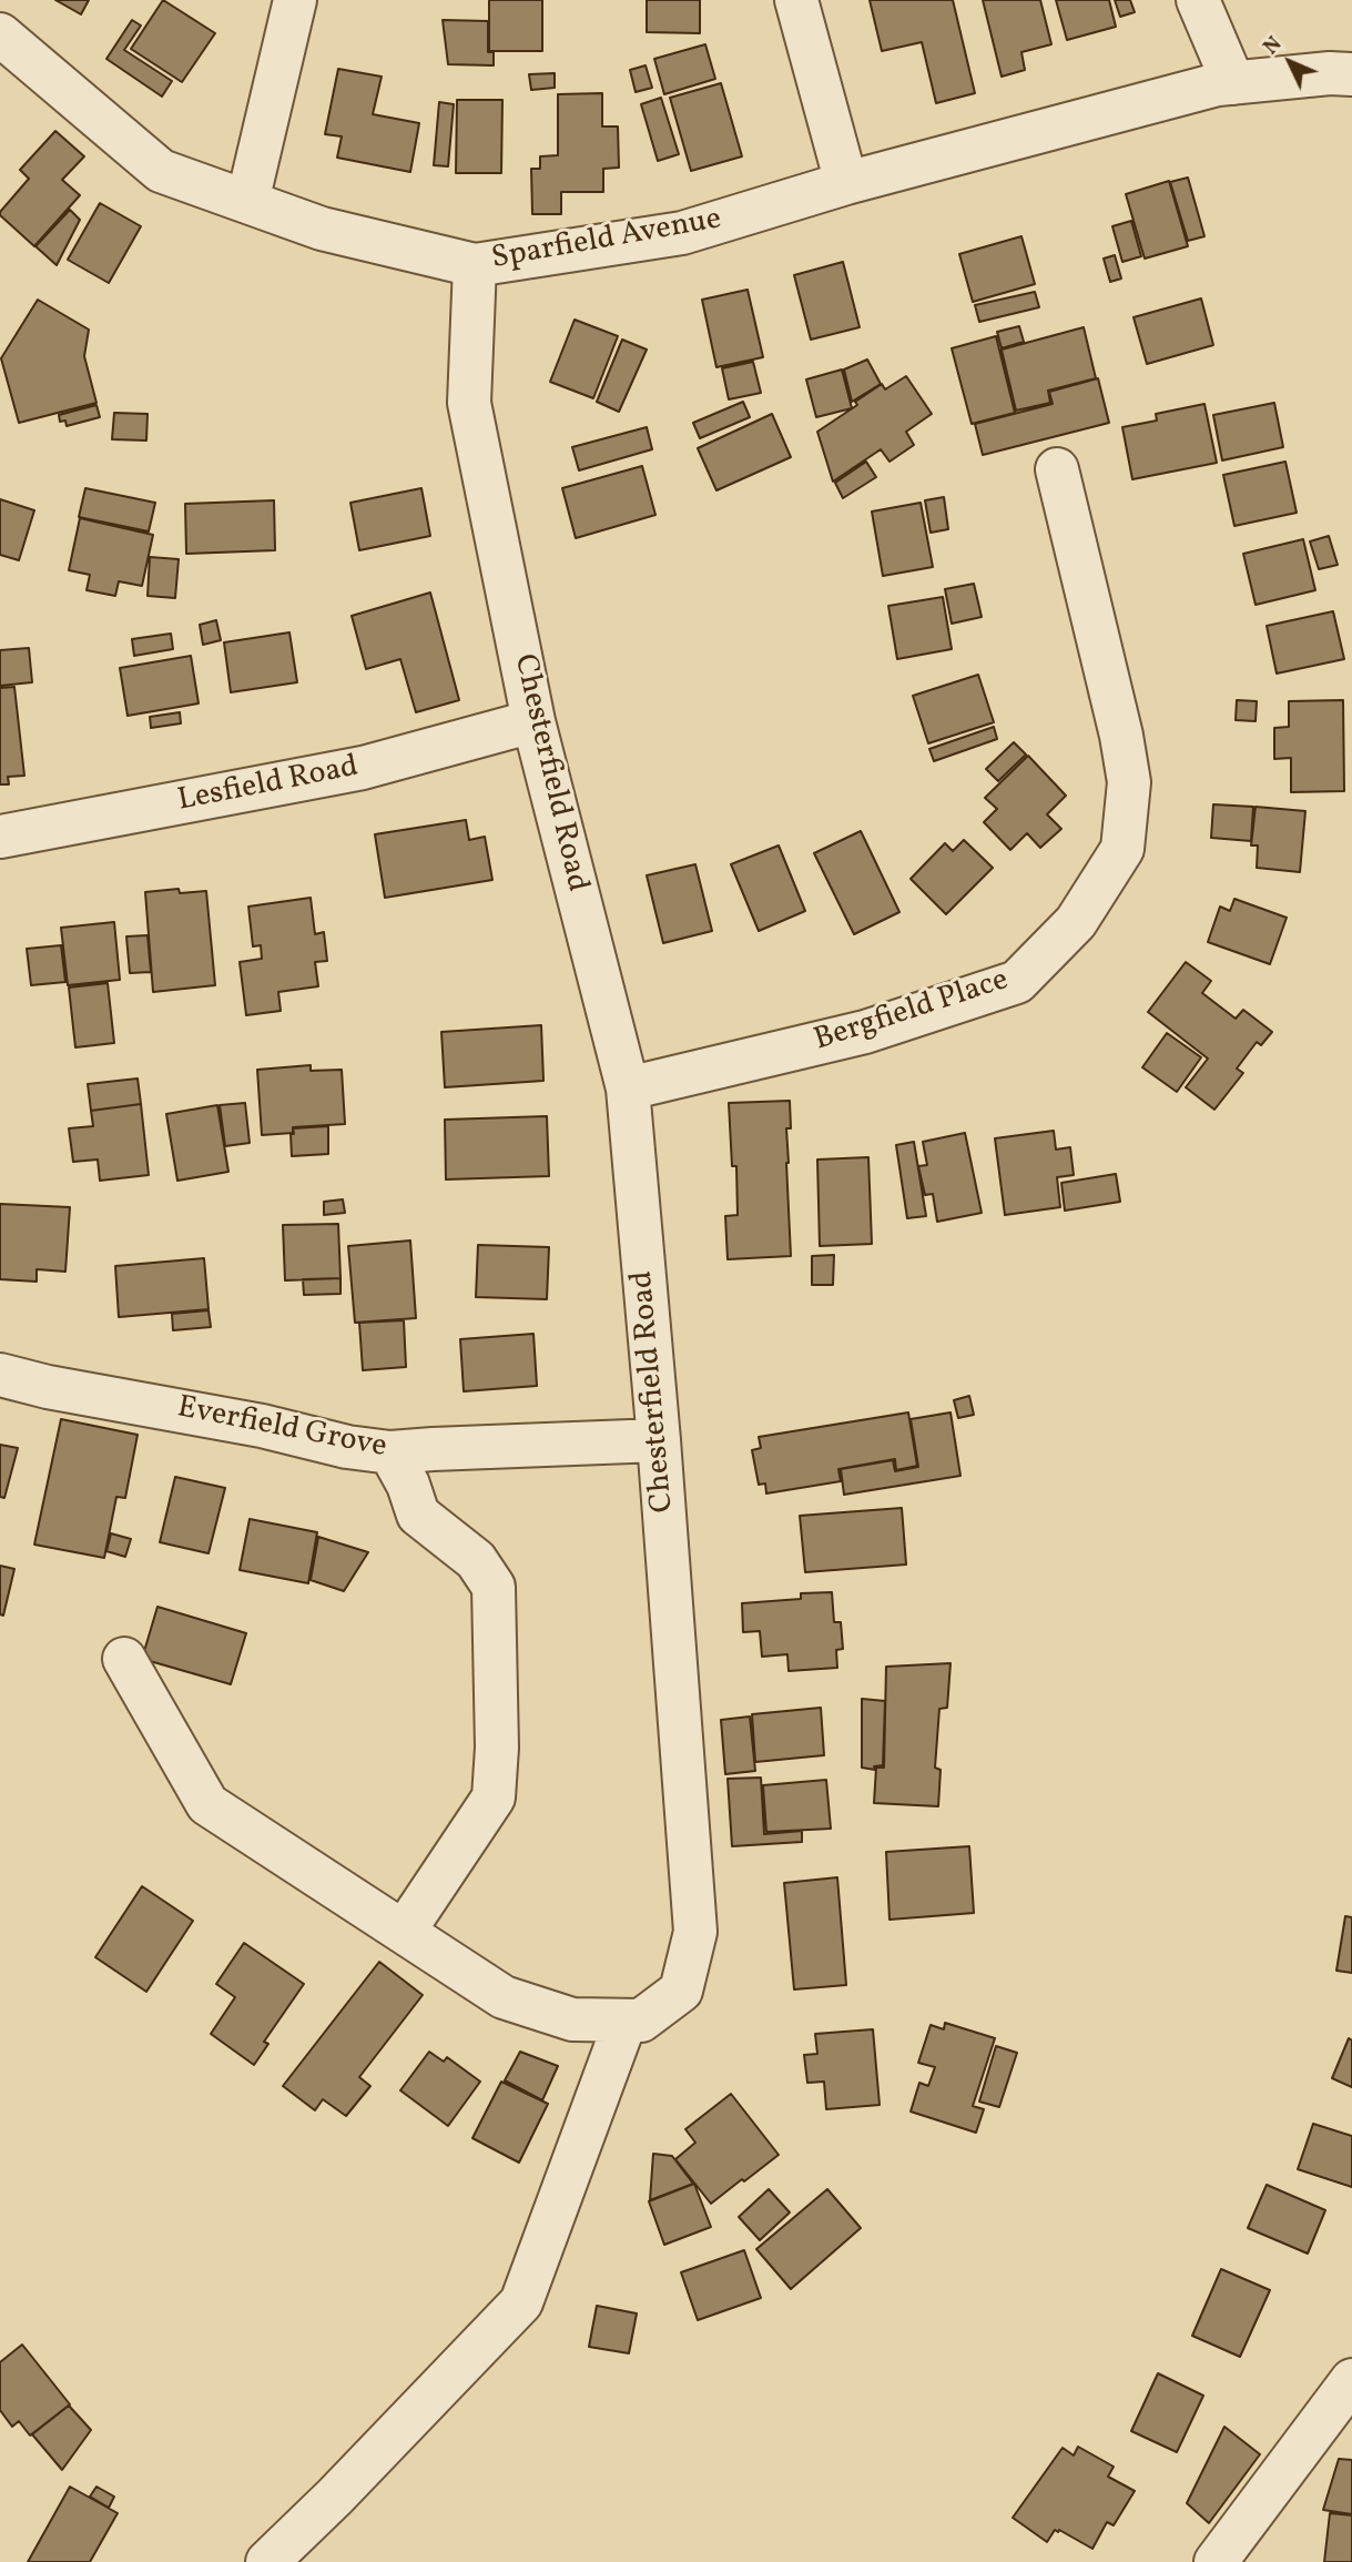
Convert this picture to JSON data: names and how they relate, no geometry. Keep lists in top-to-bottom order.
{
  "streets": {
    "street": [
      "Sparfield Avenue",
      "Chesterfield Road",
      "Lesfield Road",
      "Bergfield Place",
      "Everfield Grove"
    ]
  },
  "crossings": [
    ["Sparfield Avenue", "Chesterfield Road"],
    ["Chesterfield Road", "Lesfield Road"],
    ["Chesterfield Road", "Bergfield Place"],
    ["Chesterfield Road", "Everfield Grove"]
  ],
  "north": "top left"
}
